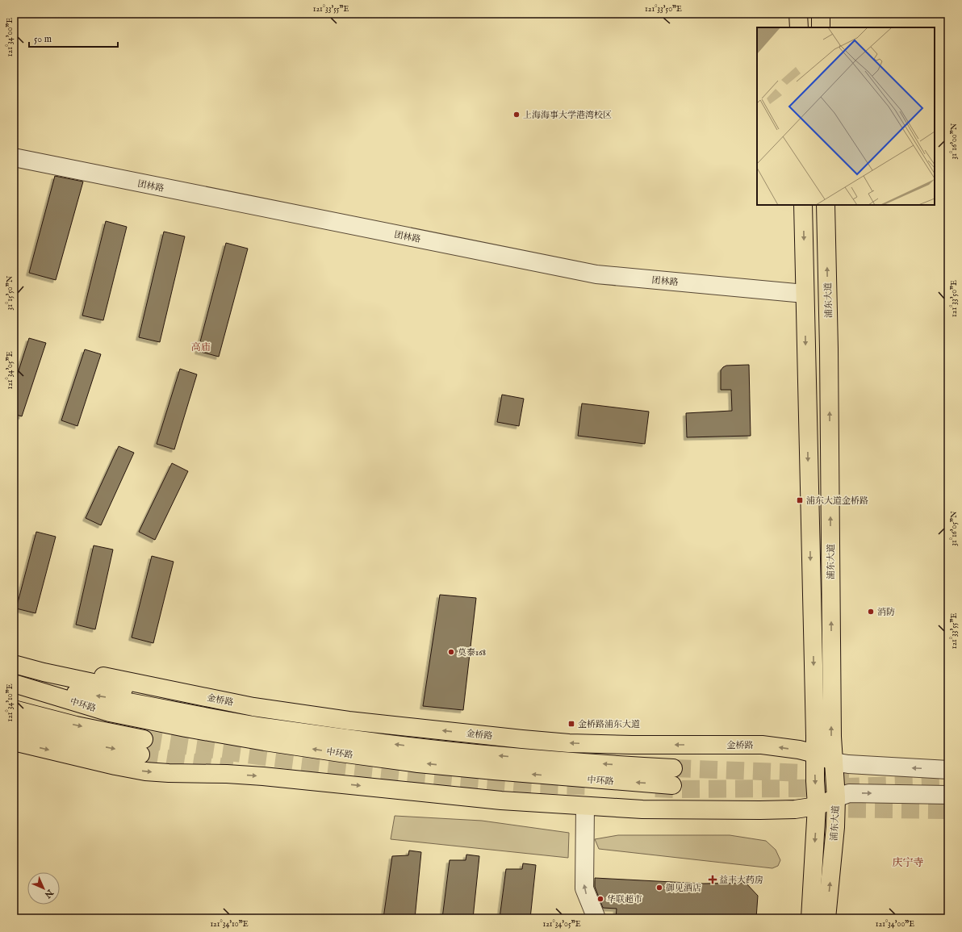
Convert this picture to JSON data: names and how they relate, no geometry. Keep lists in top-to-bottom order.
{
  "streets": {
    "main road": ["浦东大道", "金桥路", "中环路"],
    "street": ["团林路"]
  },
  "crossings": [
    ["团林路", "浦东大道"],
    ["浦东大道", "金桥路"]
  ],
  "districts": ["高庙", "庆宁寺"],
  "places": {
    "other": [
      "上海海事大学港湾校区",
      "消防",
      "莫泰168",
      "御见酒店",
      "华联超市"
    ],
    "transit": ["浦东大道金桥路", "金桥路浦东大道"],
    "health": ["益丰大药房"]
  },
  "scale_bar": "50 m",
  "north": "bottom right",
  "coordinates": [
    "121°33'55\"E",
    "121°33'50\"E",
    "121°34'00\"E",
    "31°16'00\"N",
    "31°15'50\"N",
    "121°34'05\"E",
    "31°16'05\"N",
    "121°34'10\"E"
  ]
}
